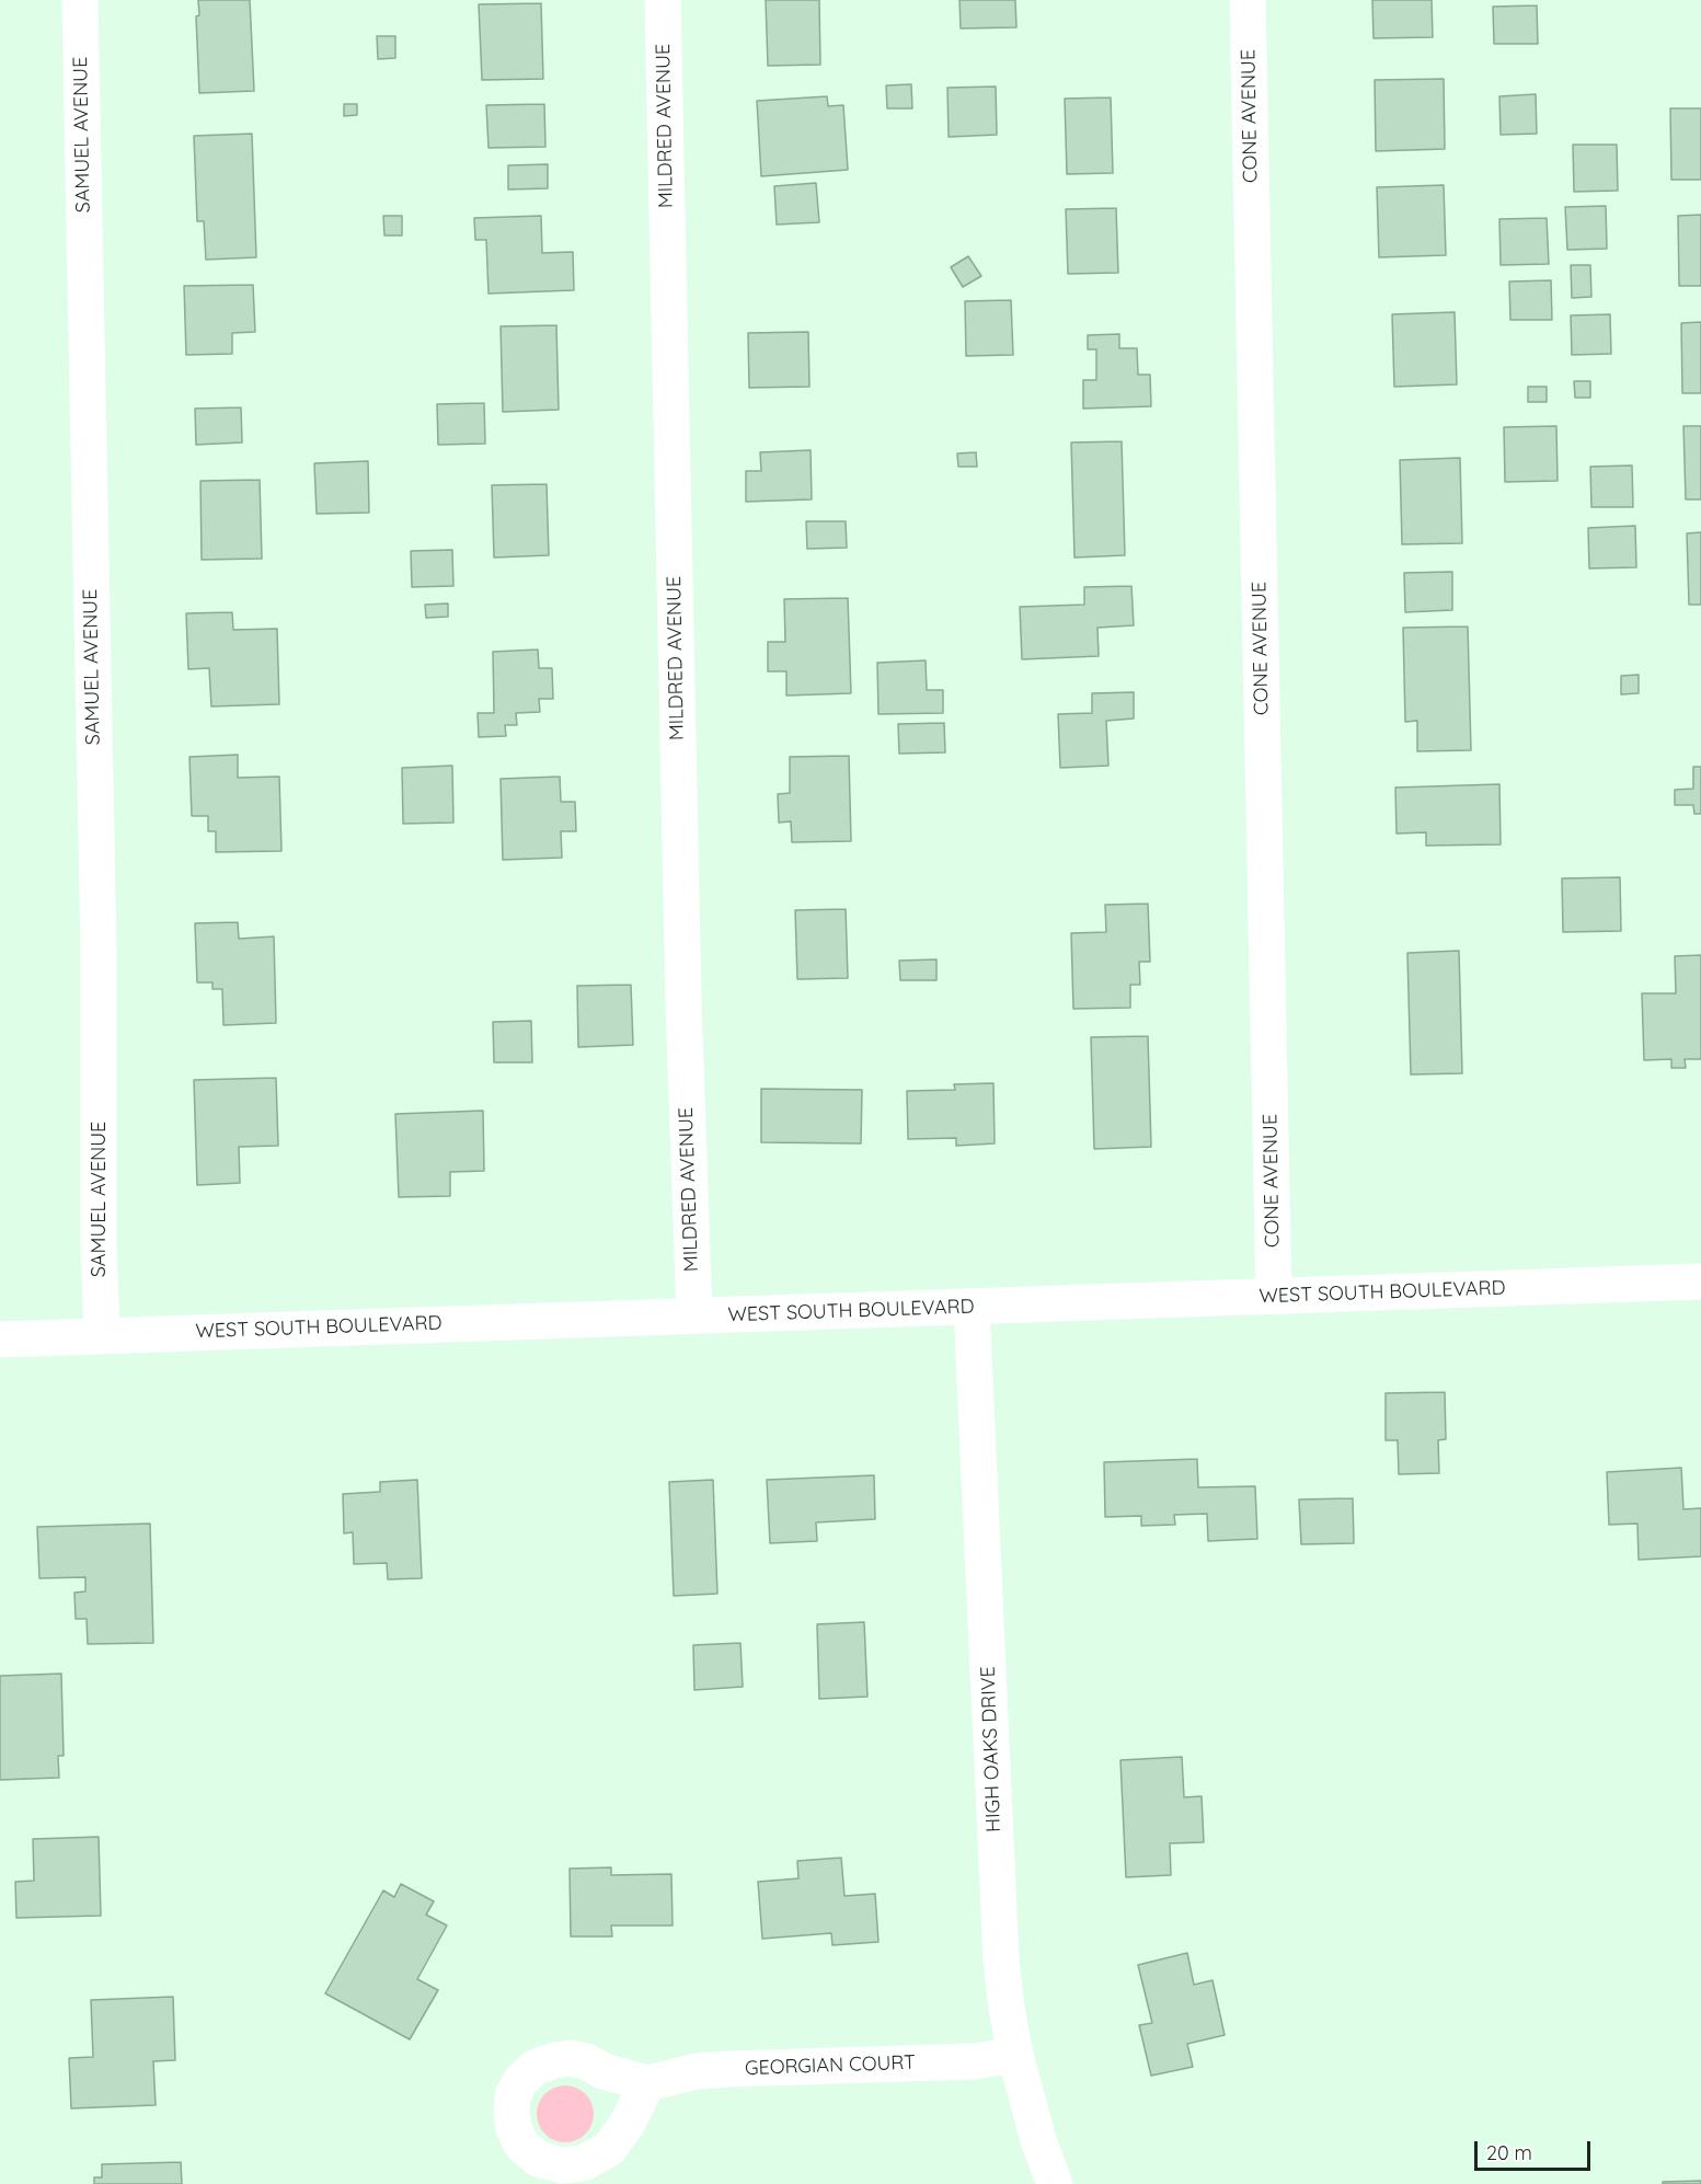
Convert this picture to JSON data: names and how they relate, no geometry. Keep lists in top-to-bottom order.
{
  "streets": {
    "street": [
      "CONE AVENUE",
      "MILDRED AVENUE",
      "SAMUEL AVENUE",
      "WEST SOUTH BOULEVARD",
      "HIGH OAKS DRIVE",
      "GEORGIAN COURT"
    ]
  },
  "crossings": [
    ["CONE AVENUE", "WEST SOUTH BOULEVARD"],
    ["MILDRED AVENUE", "WEST SOUTH BOULEVARD"],
    ["SAMUEL AVENUE", "WEST SOUTH BOULEVARD"],
    ["WEST SOUTH BOULEVARD", "HIGH OAKS DRIVE"],
    ["HIGH OAKS DRIVE", "GEORGIAN COURT"]
  ],
  "scale_bar": "20 m"
}
